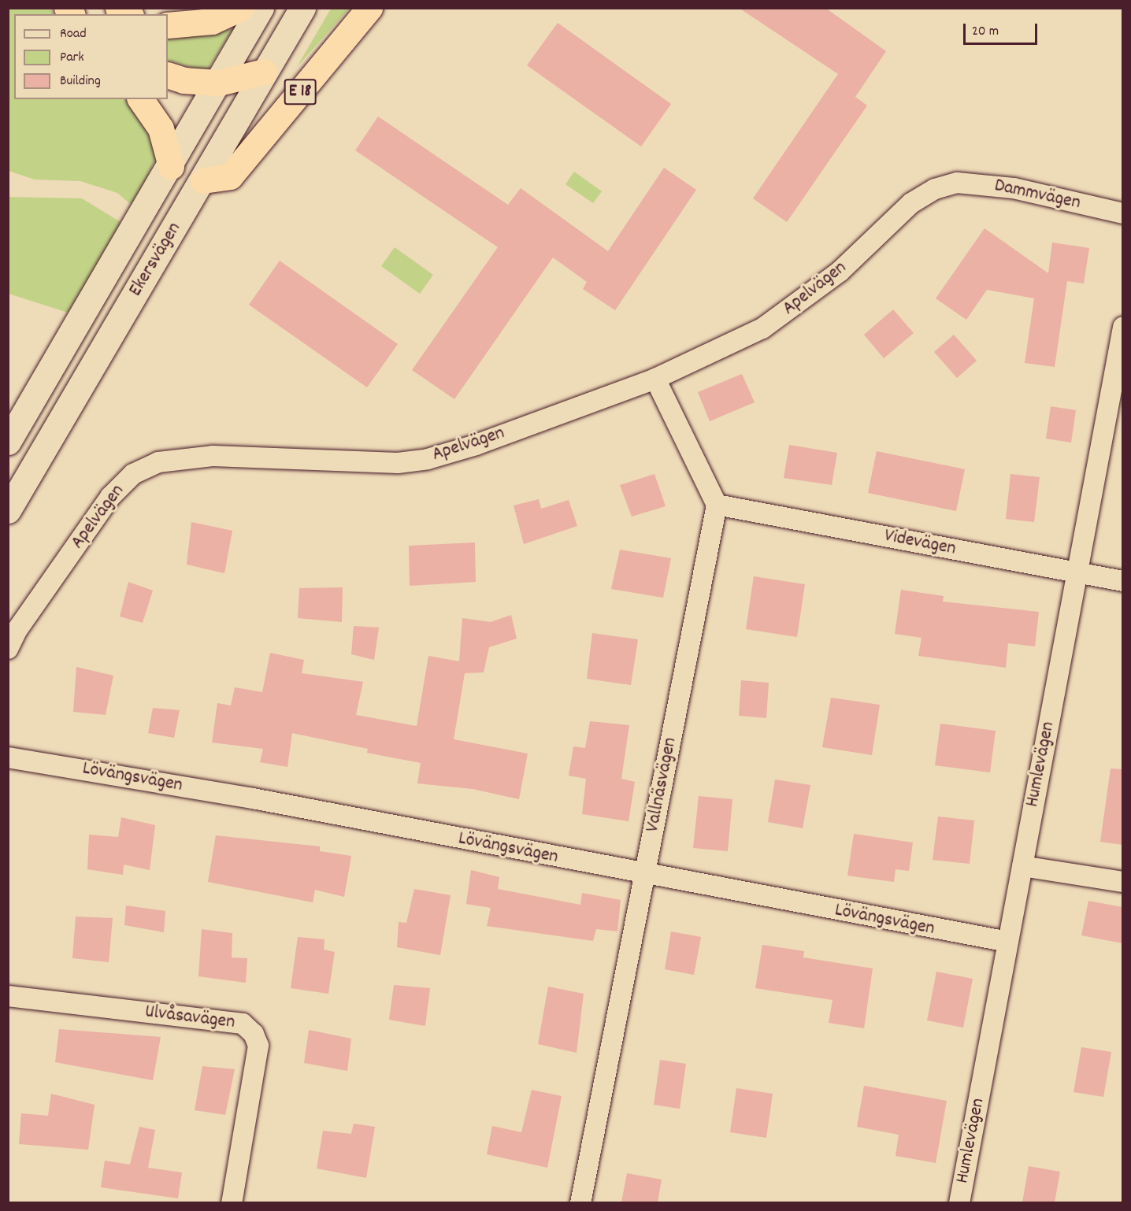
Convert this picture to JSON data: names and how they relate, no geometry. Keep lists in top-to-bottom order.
{
  "streets": {
    "highway": ["E 18"],
    "main road": ["Ekersvägen"],
    "street": [
      "Dammvägen",
      "Apelvägen",
      "Videvägen",
      "Humlevägen",
      "Lövängsvägen",
      "Vallnäsvägen",
      "Ulvåsavägen"
    ]
  },
  "crossings": [
    ["E 18", "Ekersvägen"],
    ["Dammvägen", "Apelvägen"],
    ["Videvägen", "Humlevägen"],
    ["Videvägen", "Vallnäsvägen"],
    ["Humlevägen", "Lövängsvägen"],
    ["Lövängsvägen", "Vallnäsvägen"]
  ],
  "legend": ["Road", "Park", "Building"],
  "scale_bar": "20 m"
}
